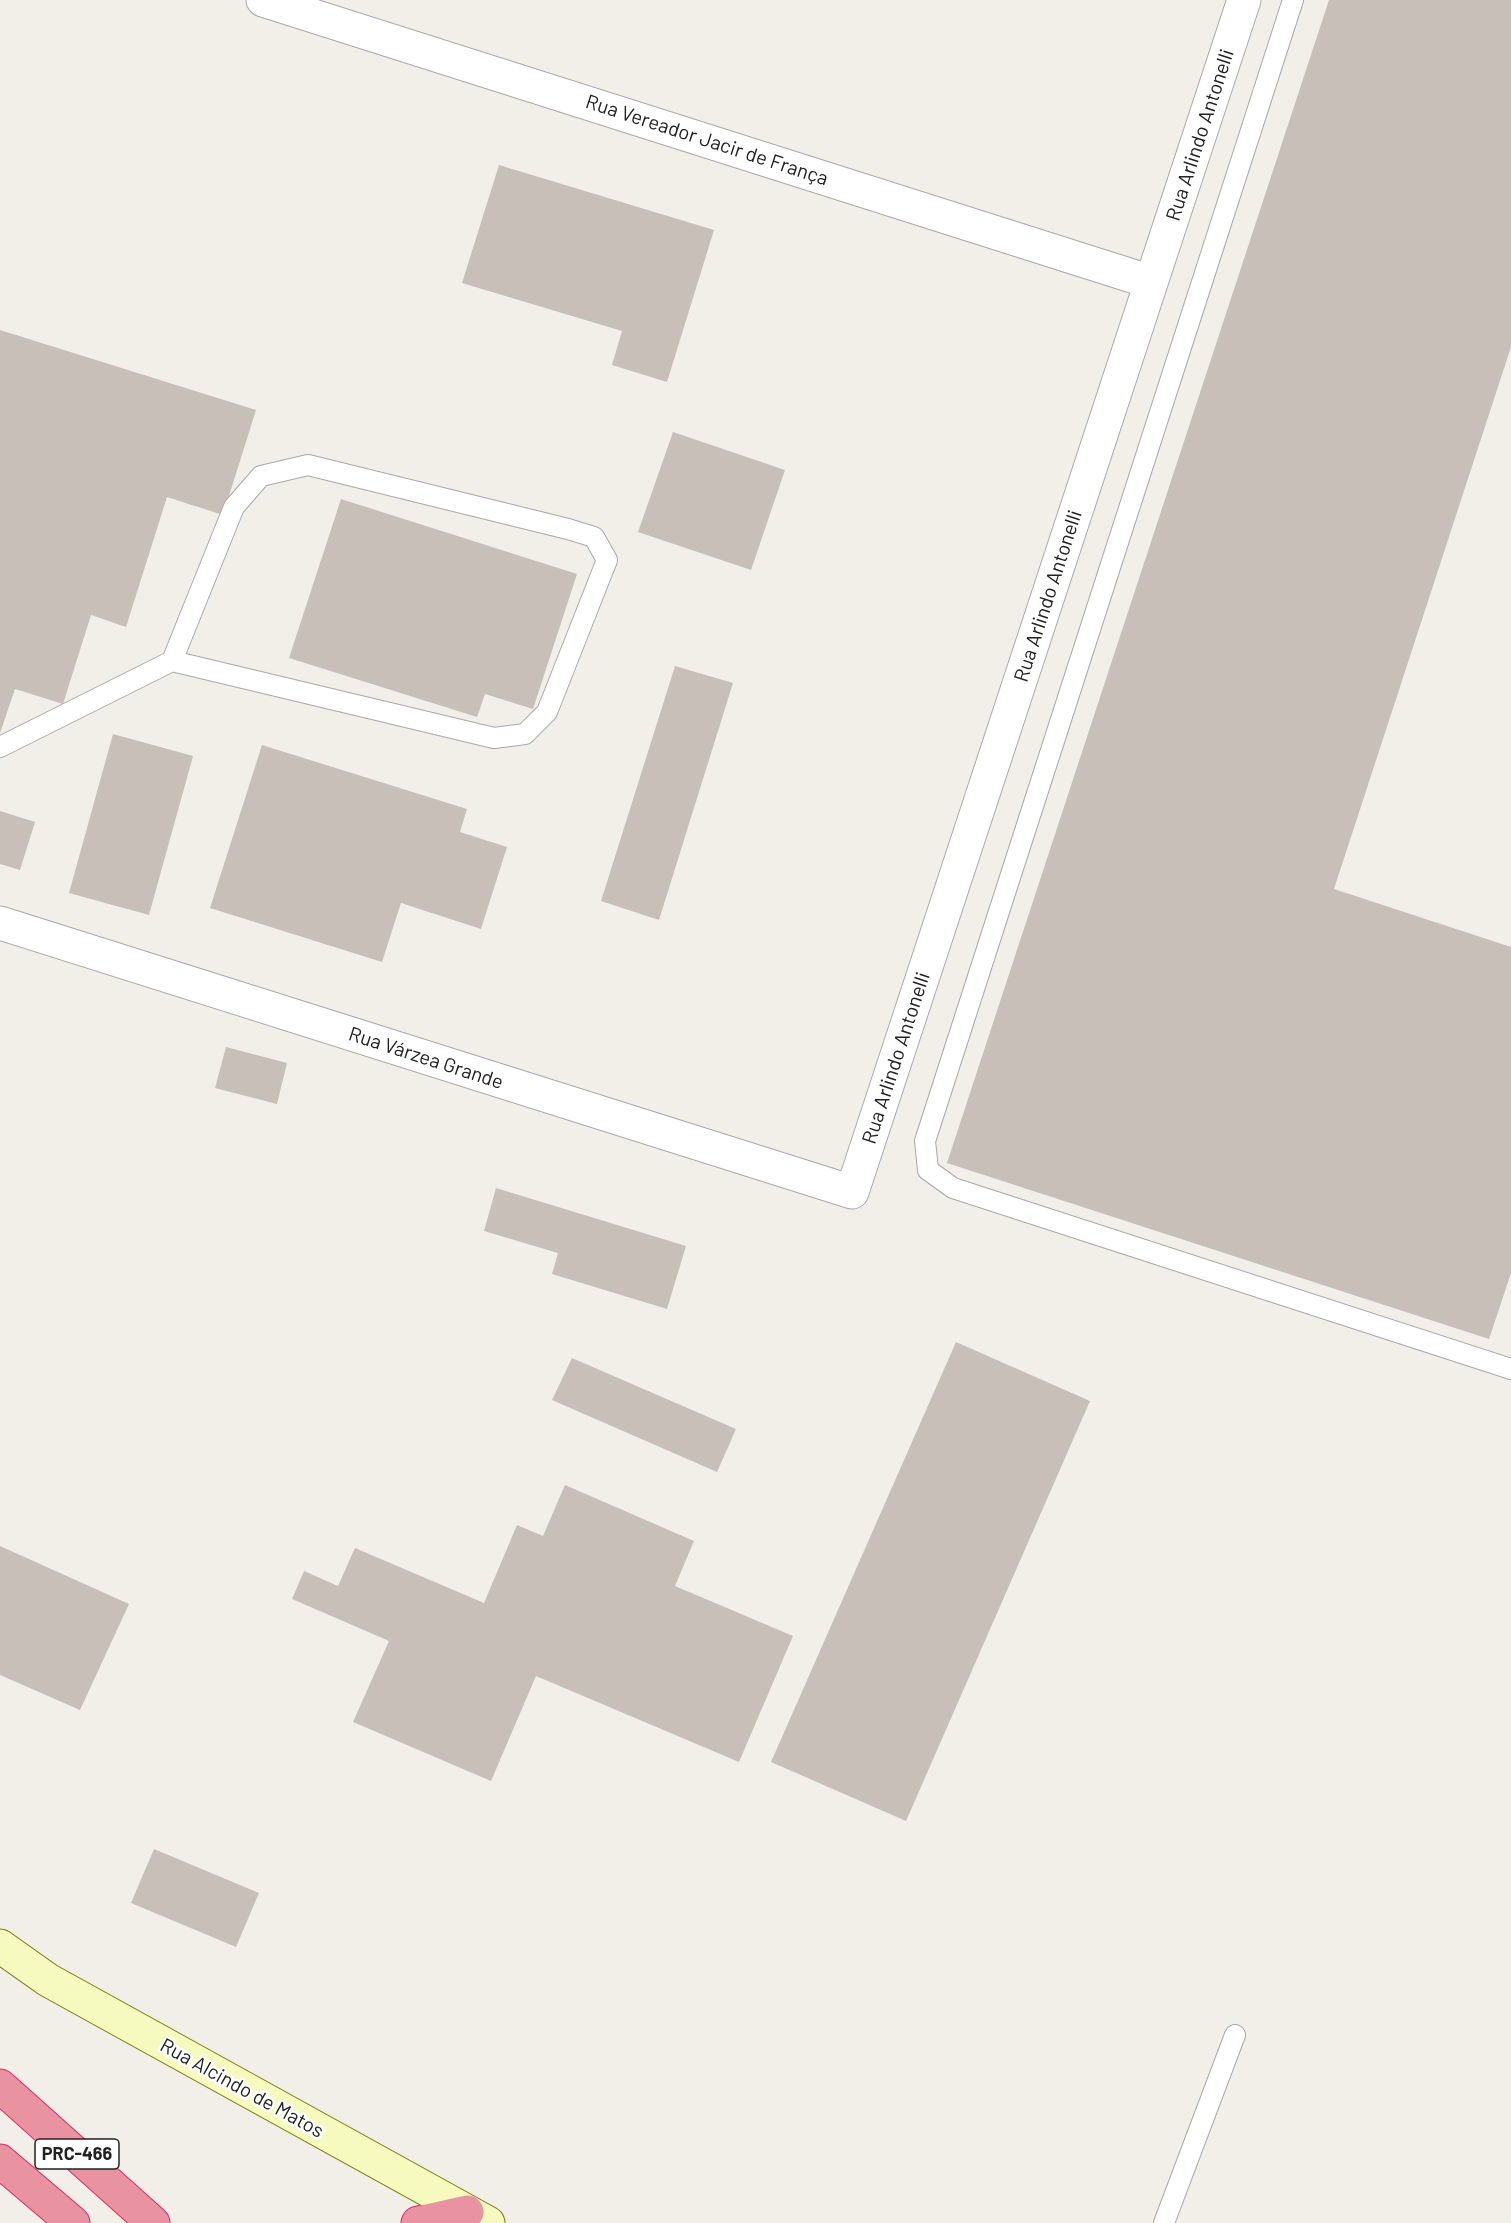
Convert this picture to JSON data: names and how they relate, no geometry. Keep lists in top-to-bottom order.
{
  "streets": {
    "highway": ["PRC-466"],
    "main road": ["Rua Alcindo de Matos"],
    "street": ["Rua Arlindo Antonelli", "Rua Vereador Jacir de França", "Rua Várzea Grande"]
  },
  "crossings": [
    ["Rua Arlindo Antonelli", "Rua Vereador Jacir de França"],
    ["Rua Arlindo Antonelli", "Rua Várzea Grande"]
  ]
}
